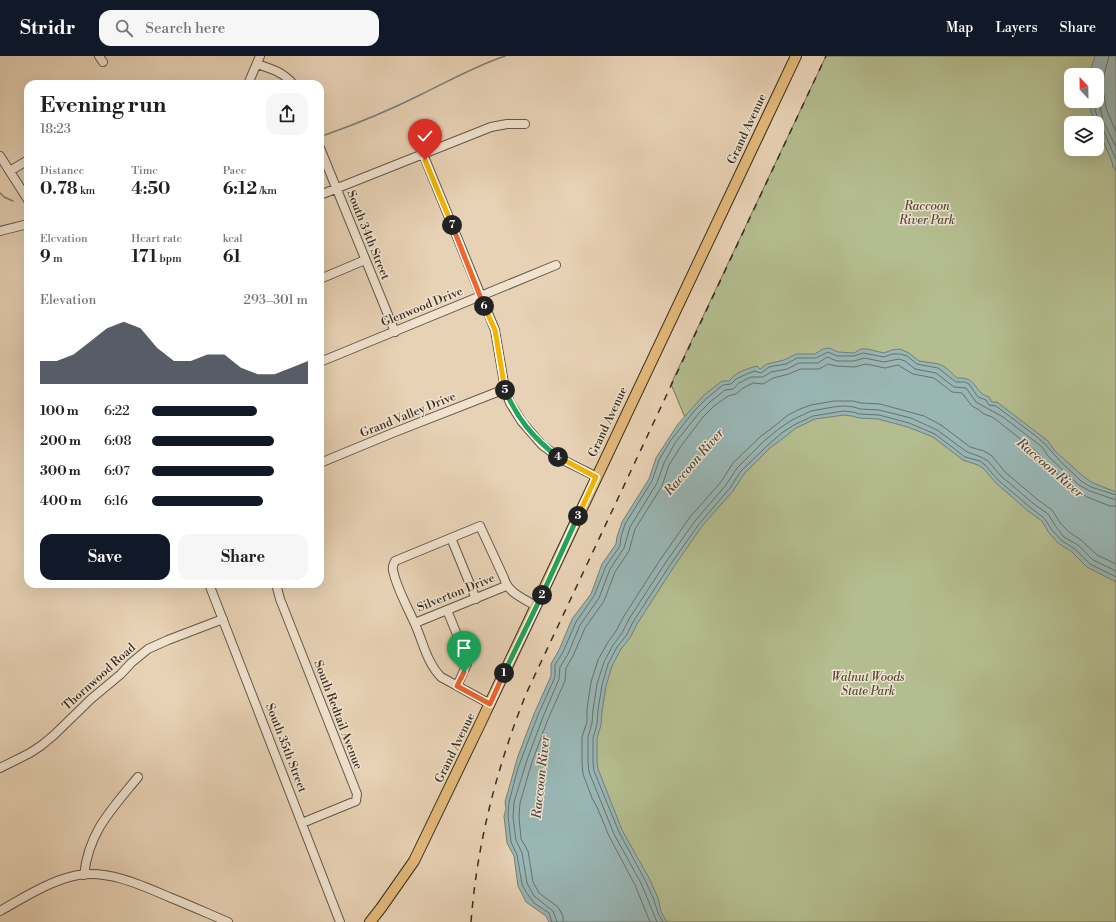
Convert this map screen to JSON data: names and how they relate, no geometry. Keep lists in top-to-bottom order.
{
  "streets": {
    "main road": ["Grand Avenue"],
    "street": [
      "South 34th Street",
      "Glenwood Drive",
      "Grand Valley Drive",
      "Silverton Drive",
      "Thornwood Road",
      "South Redtail Avenue",
      "South 35th Street"
    ]
  },
  "crossings": [
    ["South 34th Street", "Glenwood Drive"],
    ["Thornwood Road", "South 35th Street"],
    ["South Redtail Avenue", "South 35th Street"]
  ],
  "water": ["Raccoon River"],
  "parks": ["Raccoon River Park", "Walnut Woods State Park"],
  "north": "top",
  "page": {
    "header": "Stridr",
    "search": "Search here",
    "nav": ["Map", "Layers", "Share"],
    "heading": ["Evening run", "18:23"],
    "stats": [
      ["Distance", "0.78 km"],
      ["Time", "4:50"],
      ["Pace", "6:12 /km"],
      ["Elevation", "9 m"],
      ["Heart rate", "171 bpm"],
      ["kcal", "61"]
    ],
    "pins": [
      "7",
      "6",
      "5",
      "4",
      "3",
      "2",
      "1"
    ],
    "chart": ["Elevation", "293–301 m"],
    "list": [
      {
        "name": "100 m",
        "note": "6:22"
      },
      {
        "name": "200 m",
        "note": "6:08"
      },
      {
        "name": "300 m",
        "note": "6:07"
      },
      {
        "name": "400 m",
        "note": "6:16"
      }
    ],
    "buttons": ["Save", "Share"]
  }
}
